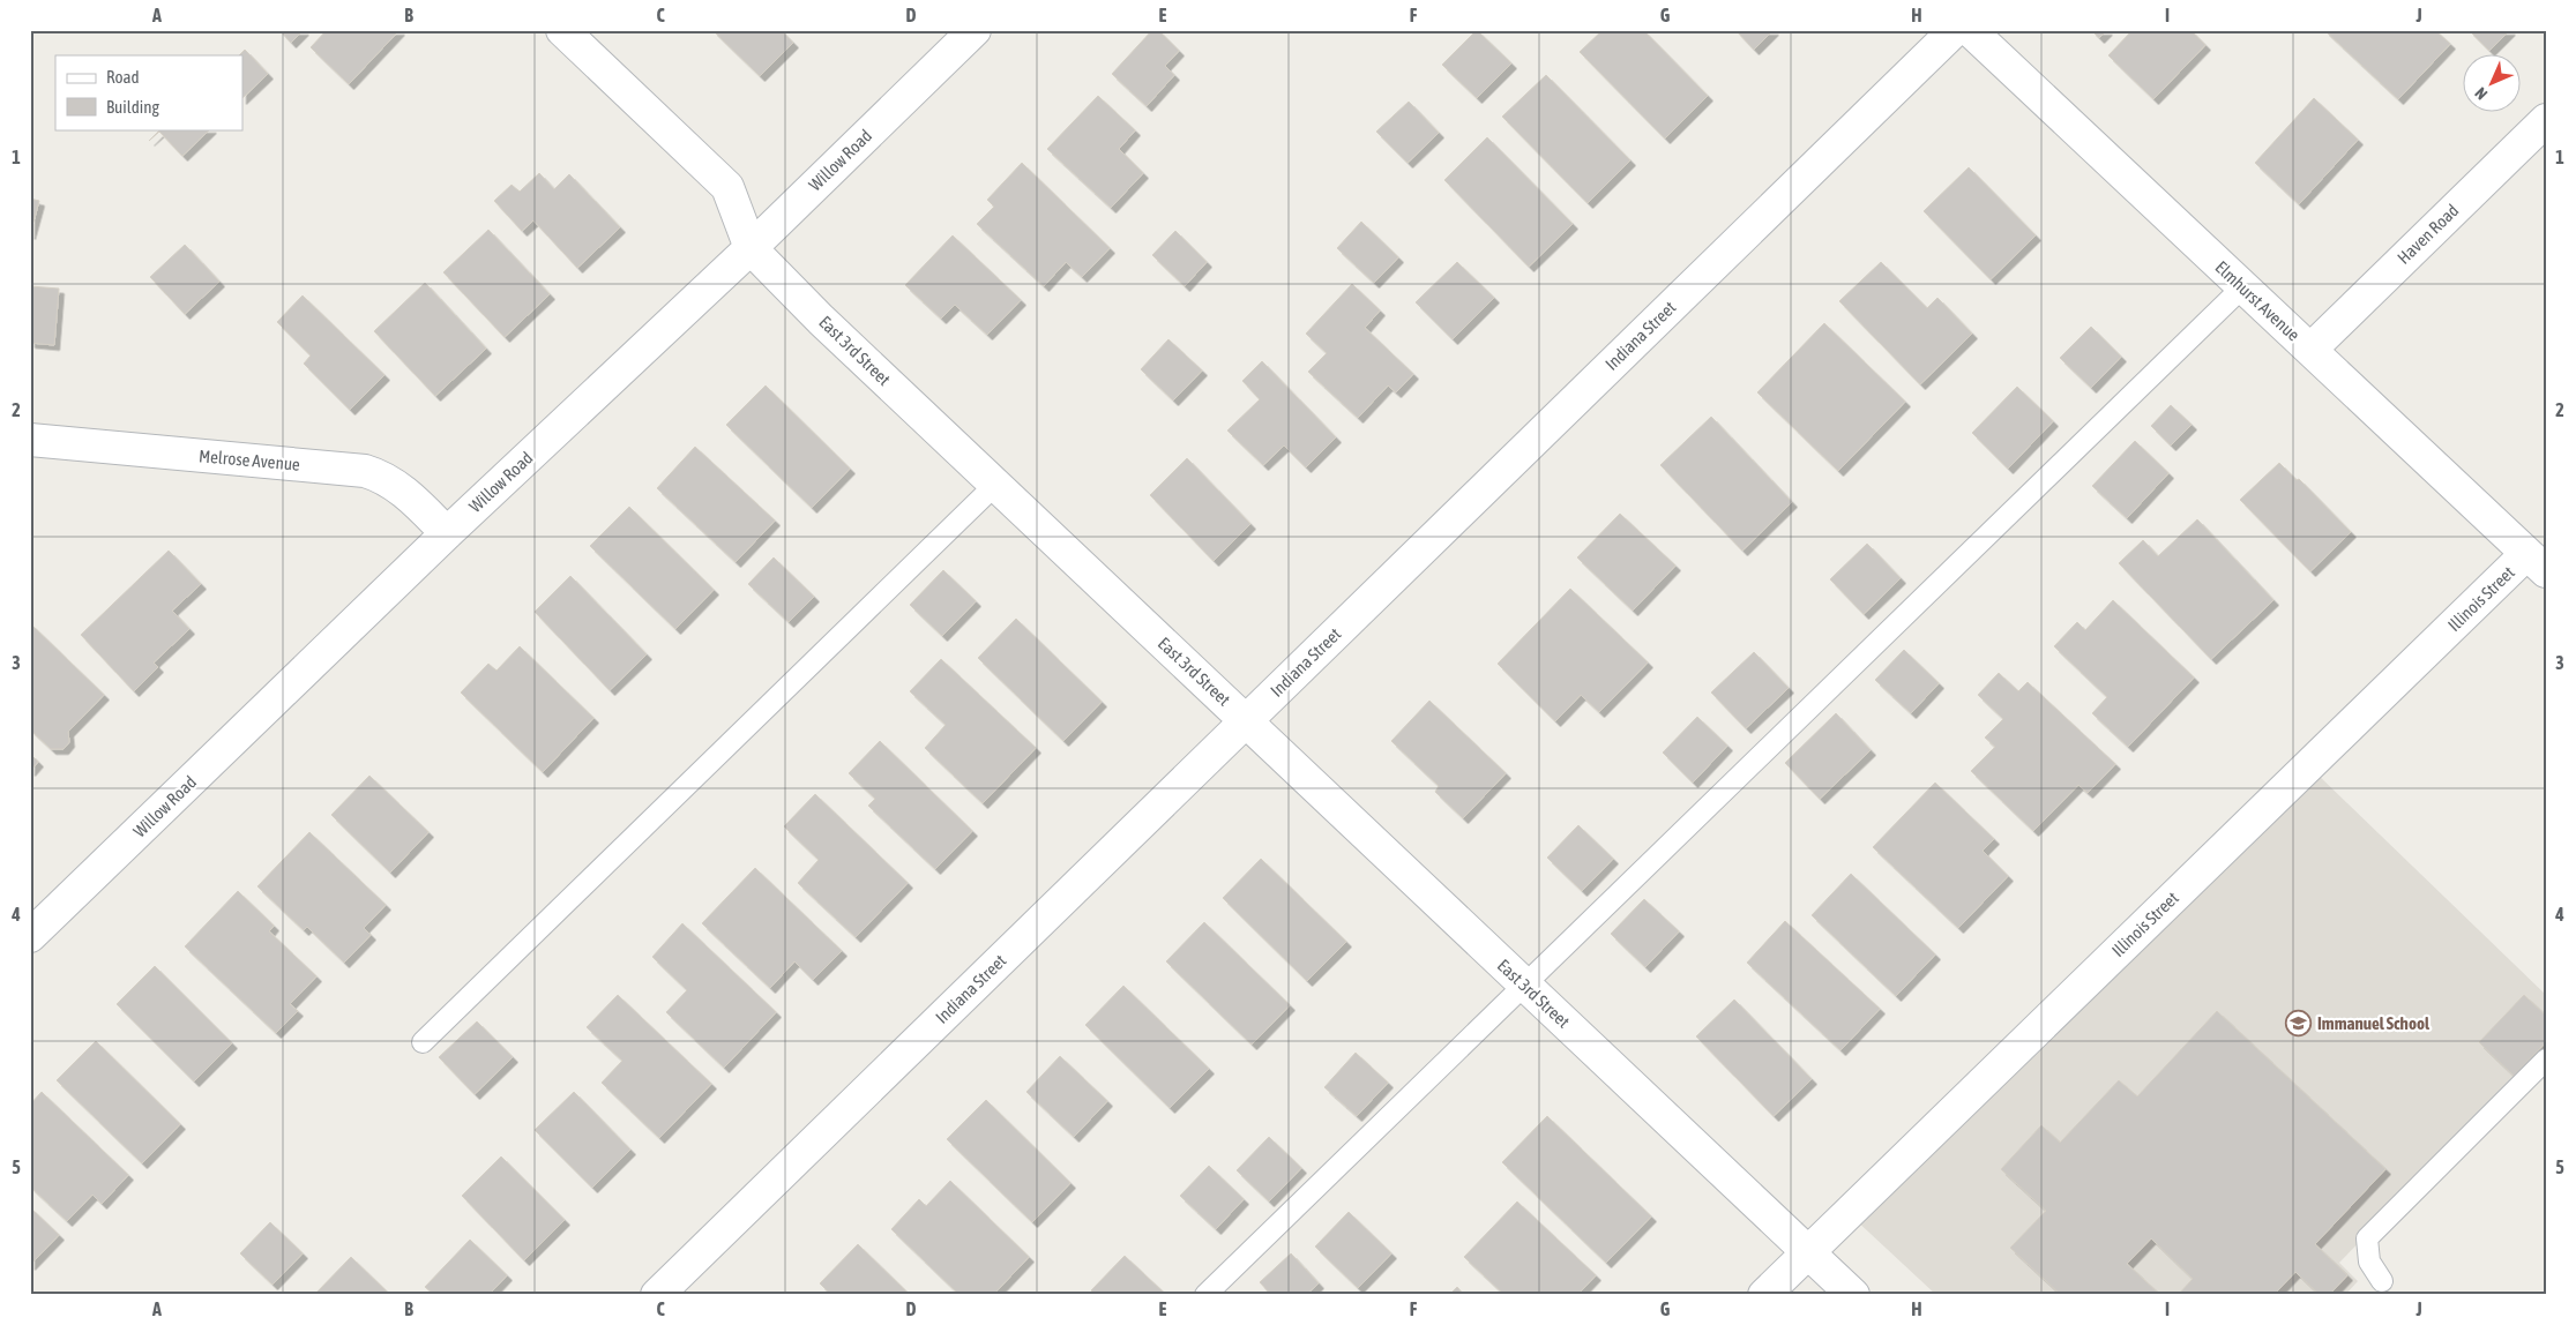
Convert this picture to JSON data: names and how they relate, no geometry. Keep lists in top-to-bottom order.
{
  "streets": {
    "street": [
      "Willow Road",
      "Haven Road",
      "Elmhurst Avenue",
      "Indiana Street",
      "East 3rd Street",
      "Melrose Avenue",
      "Illinois Street"
    ]
  },
  "crossings": [
    ["Willow Road", "East 3rd Street"],
    ["Willow Road", "Melrose Avenue"],
    ["Haven Road", "Elmhurst Avenue"],
    ["Elmhurst Avenue", "Illinois Street"],
    ["Indiana Street", "East 3rd Street"],
    ["East 3rd Street", "Illinois Street"]
  ],
  "places": {
    "school or university": ["Immanuel School"]
  },
  "legend": ["Road", "Building"],
  "north": "bottom left",
  "grid": {
    "columns": [
      "A",
      "B",
      "C",
      "D",
      "E",
      "F",
      "G",
      "H",
      "I",
      "J"
    ],
    "rows": [
      "1",
      "2",
      "3",
      "4",
      "5"
    ]
  }
}
